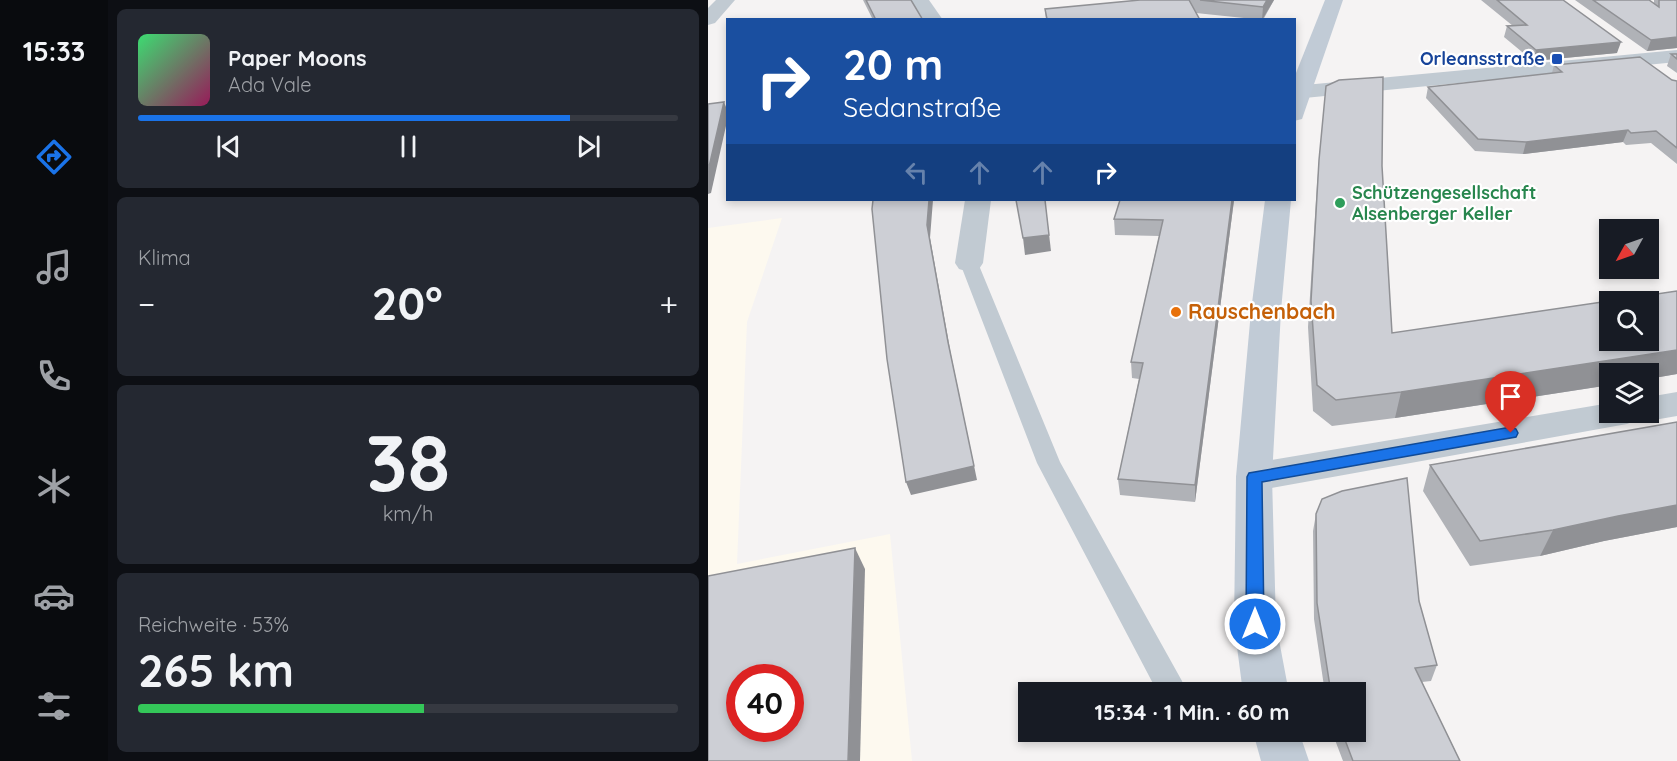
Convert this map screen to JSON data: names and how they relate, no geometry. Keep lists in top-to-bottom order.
{
  "places": {
    "transit": ["Orleansstraße"],
    "other": ["Schützengesellschaft Alsenberger Keller", "Rauschenbach"]
  },
  "north": "bottom left",
  "page": {
    "tabs": "15:33",
    "turn": ["20 m", "Sedanstraße"],
    "song": ["Paper Moons", "Ada Vale"],
    "tile": [
      "Klima",
      ["38", "km/h"],
      ["Reichweite · 53%", "265 km"]
    ],
    "heat": ["−", "20°", "+"],
    "limit": "40",
    "trip": "15:34 · 1 Min. · 60 m"
  }
}
